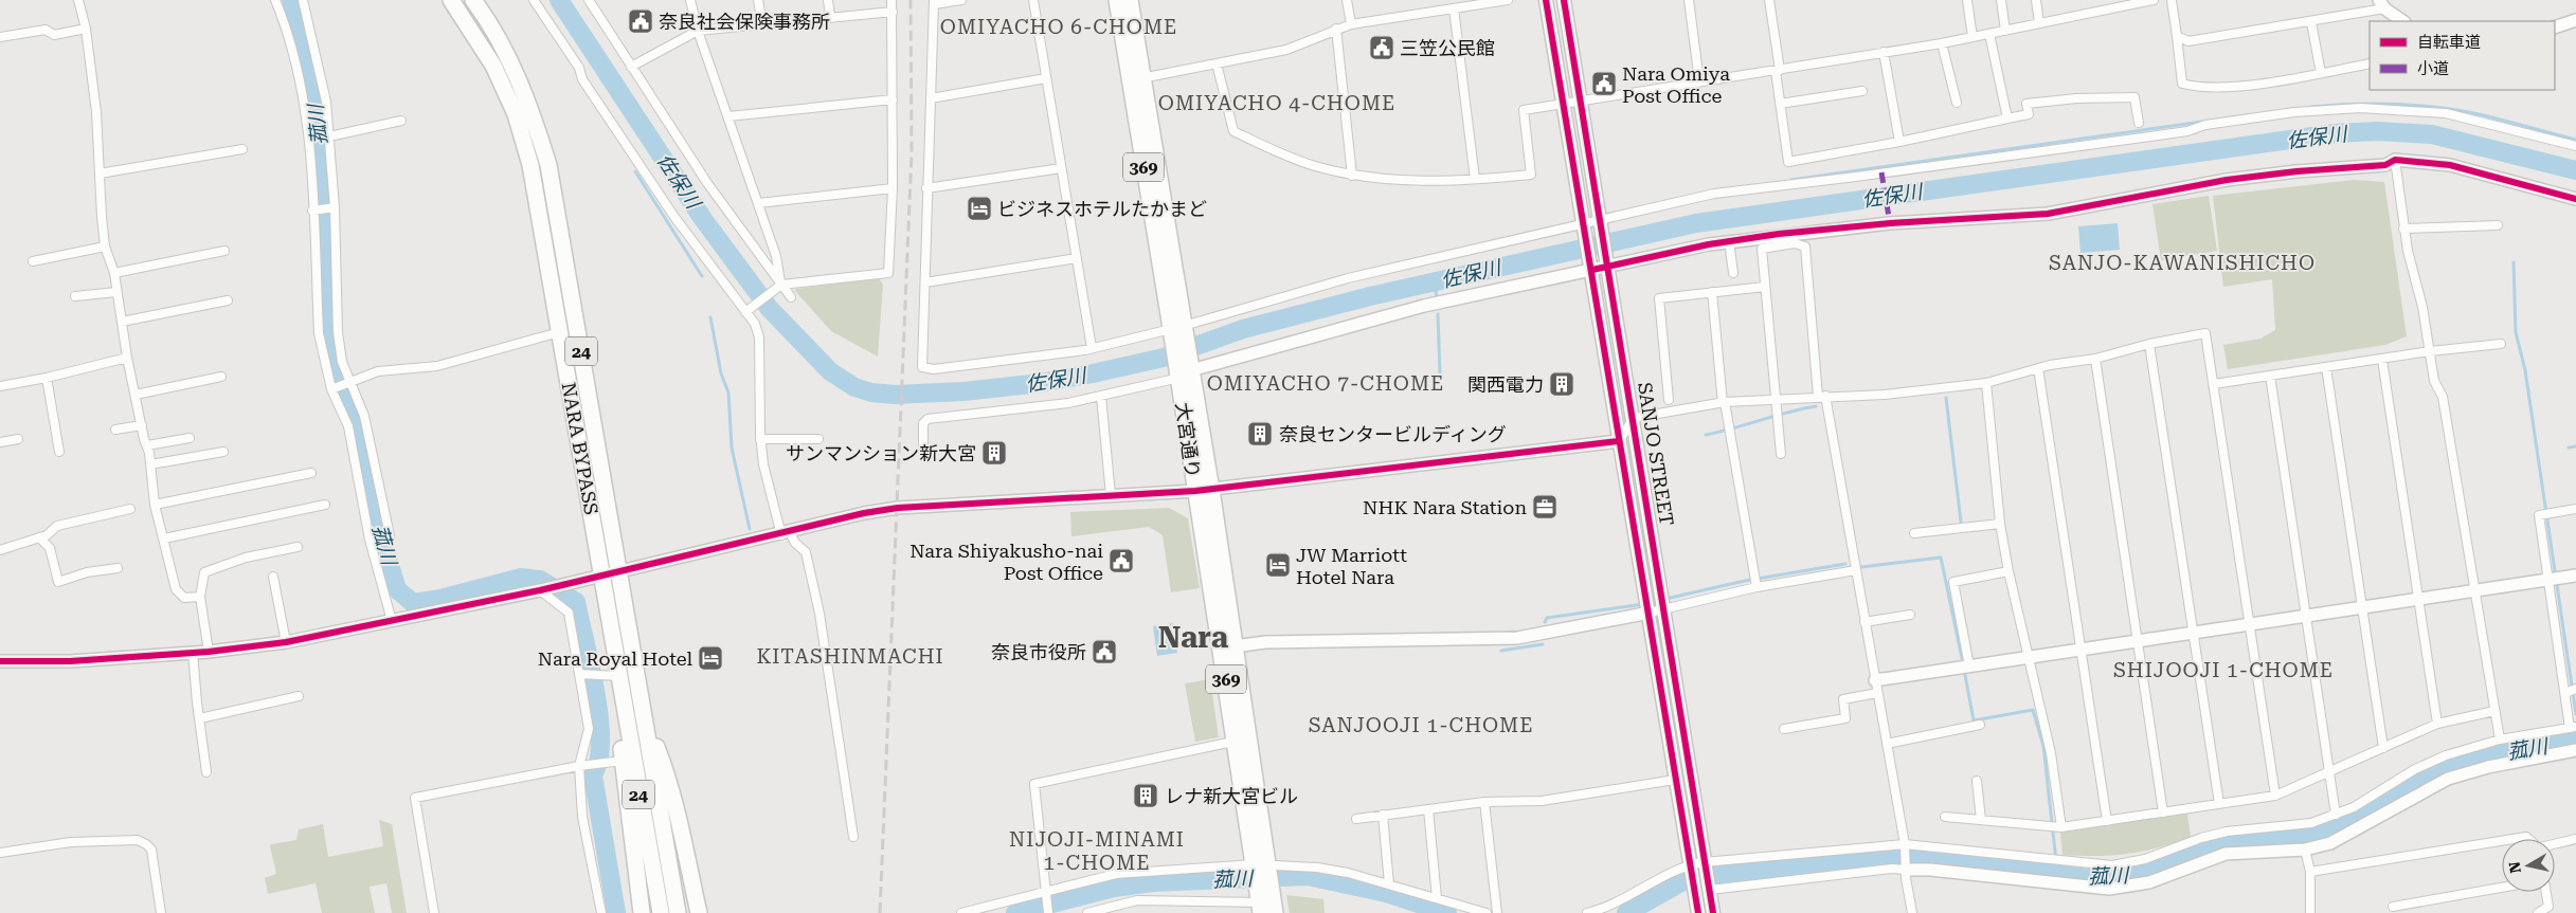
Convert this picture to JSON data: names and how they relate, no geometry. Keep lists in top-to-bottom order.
{
  "streets": {
    "highway": [
      "369",
      "24",
      "大宮通り",
      "NARA BYPASS"
    ],
    "main road": ["SANJO STREET"]
  },
  "districts": [
    "OMIYACHO 6-CHOME",
    "OMIYACHO 4-CHOME",
    "SANJO-KAWANISHICHO",
    "OMIYACHO 7-CHOME",
    "Nara",
    "KITASHINMACHI",
    "SHIJOOJI 1-CHOME",
    "SANJOOJI 1-CHOME",
    "NIJOJI-MINAMI 1-CHOME"
  ],
  "water": ["菰川", "佐保川"],
  "places": {
    "public building": [
      "奈良社会保険事務所",
      "三笠公民館",
      "Nara Omiya Post Office",
      "Nara Shiyakusho-nai Post Office",
      "奈良市役所"
    ],
    "hotel": ["ビジネスホテルたかまど", "JW Marriott Hotel Nara", "Nara Royal Hotel"],
    "building": [
      "関西電力",
      "奈良センタービルディング",
      "サンマンション新大宮",
      "レナ新大宮ビル"
    ],
    "office": ["NHK Nara Station"]
  },
  "legend": ["自転車道", "小道"],
  "north": "left"
}
